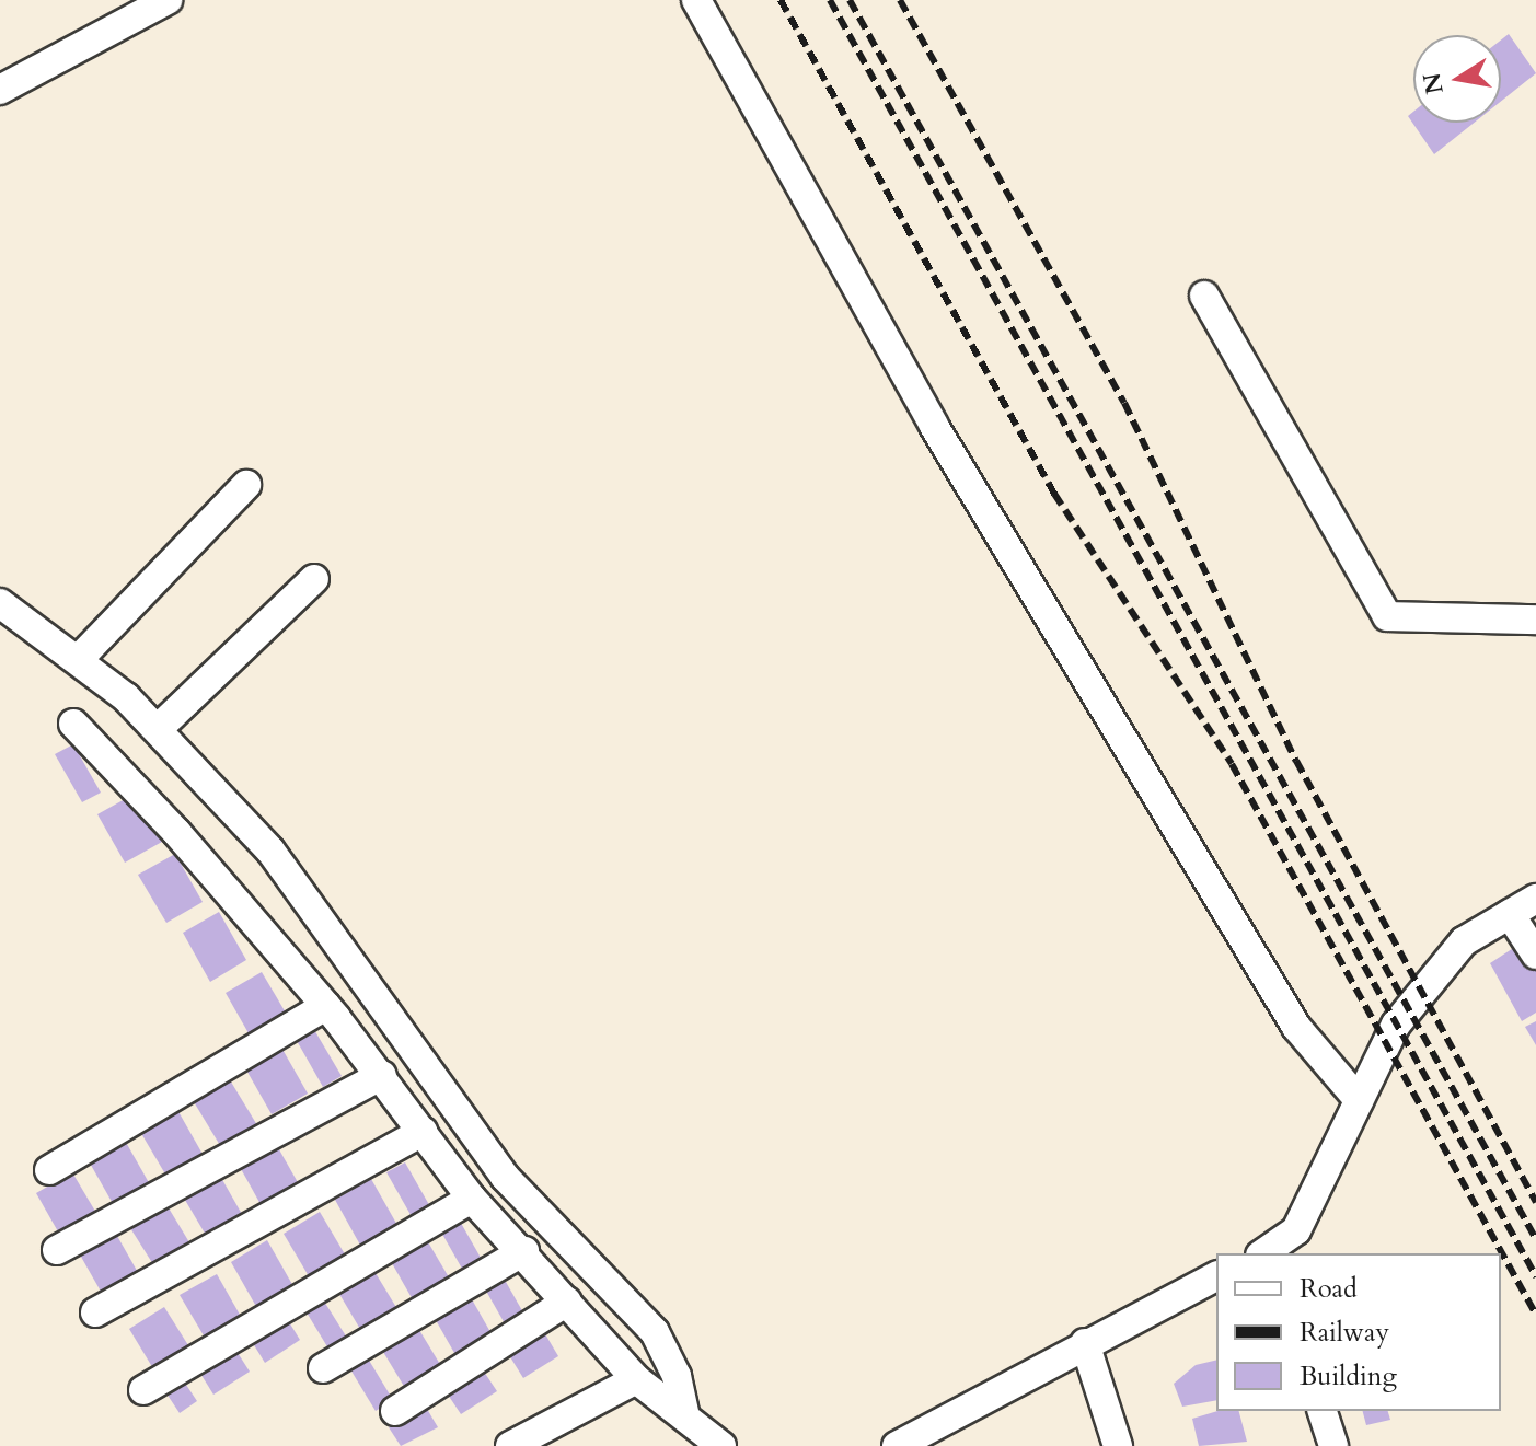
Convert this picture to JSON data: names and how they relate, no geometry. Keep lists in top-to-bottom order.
{
  "legend": ["Road", "Railway", "Building"],
  "north": "left"
}
